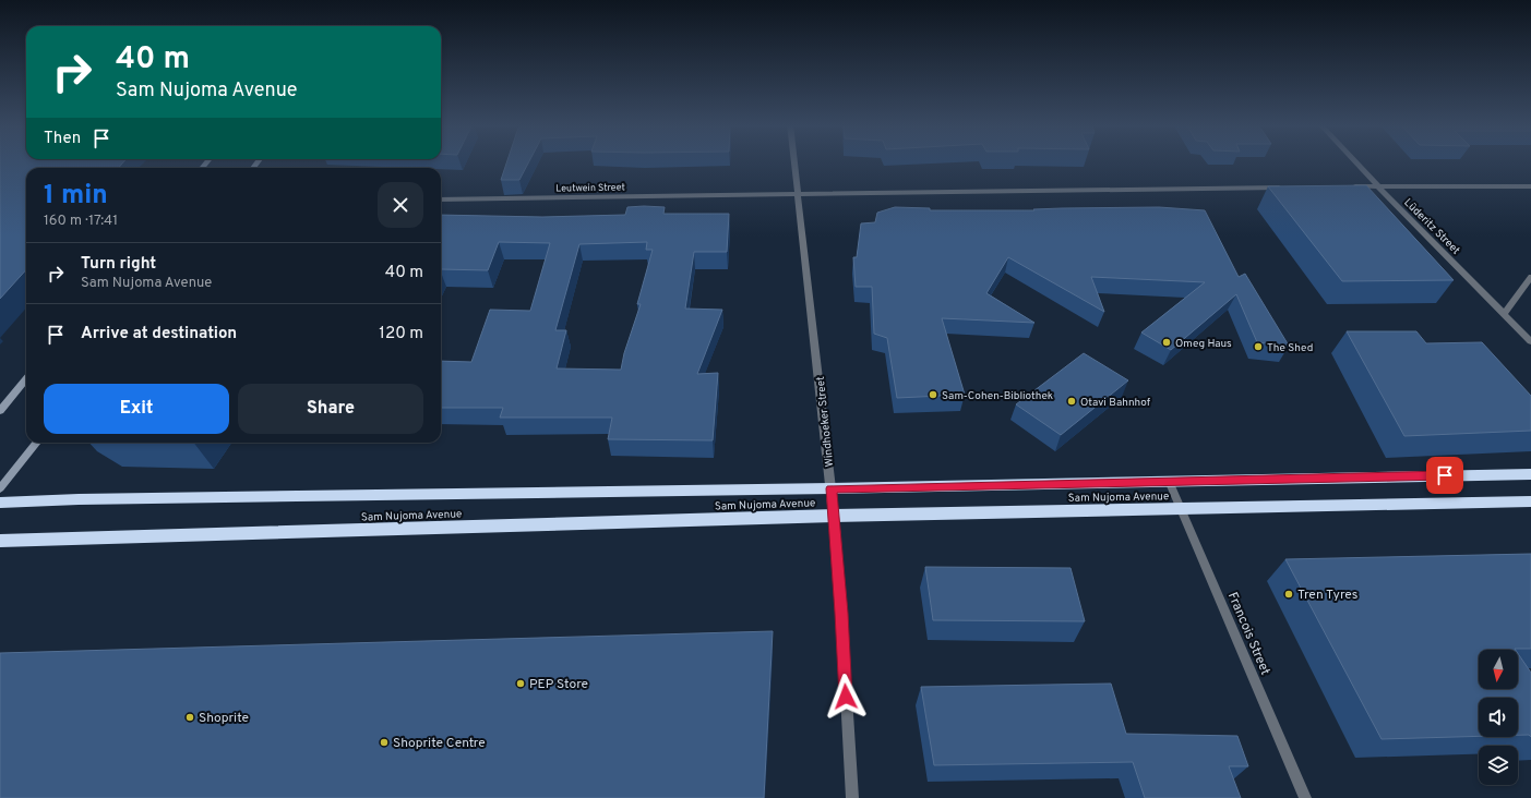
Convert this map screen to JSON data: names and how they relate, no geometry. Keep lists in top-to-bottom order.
{
  "streets": {
    "highway": ["Sam Nujoma Avenue"],
    "street": [
      "Leutwein Street",
      "Lüderitz Street",
      "Windhoeker Street",
      "Francois Street"
    ]
  },
  "crossings": [
    ["Leutwein Street", "Windhoeker Street"],
    ["Windhoeker Street", "Sam Nujoma Avenue"],
    ["Sam Nujoma Avenue", "Francois Street"]
  ],
  "places": [
    "Omeg Haus",
    "The Shed",
    "Sam-Cohen-Bibliothek",
    "Otavi Bahnhof",
    "Tren Tyres",
    "PEP Store",
    "Shoprite",
    "Shoprite Centre"
  ],
  "north": "bottom",
  "page": {
    "turn": ["40 m", "Sam Nujoma Avenue"],
    "then": "Then",
    "heading": ["1 min", "160 m · 17:41"],
    "list": [
      {
        "name": "Turn right",
        "note": "Sam Nujoma Avenue",
        "value": "40 m"
      },
      {
        "name": "Arrive at destination",
        "value": "120 m"
      }
    ],
    "buttons": ["Exit", "Share"]
  }
}
